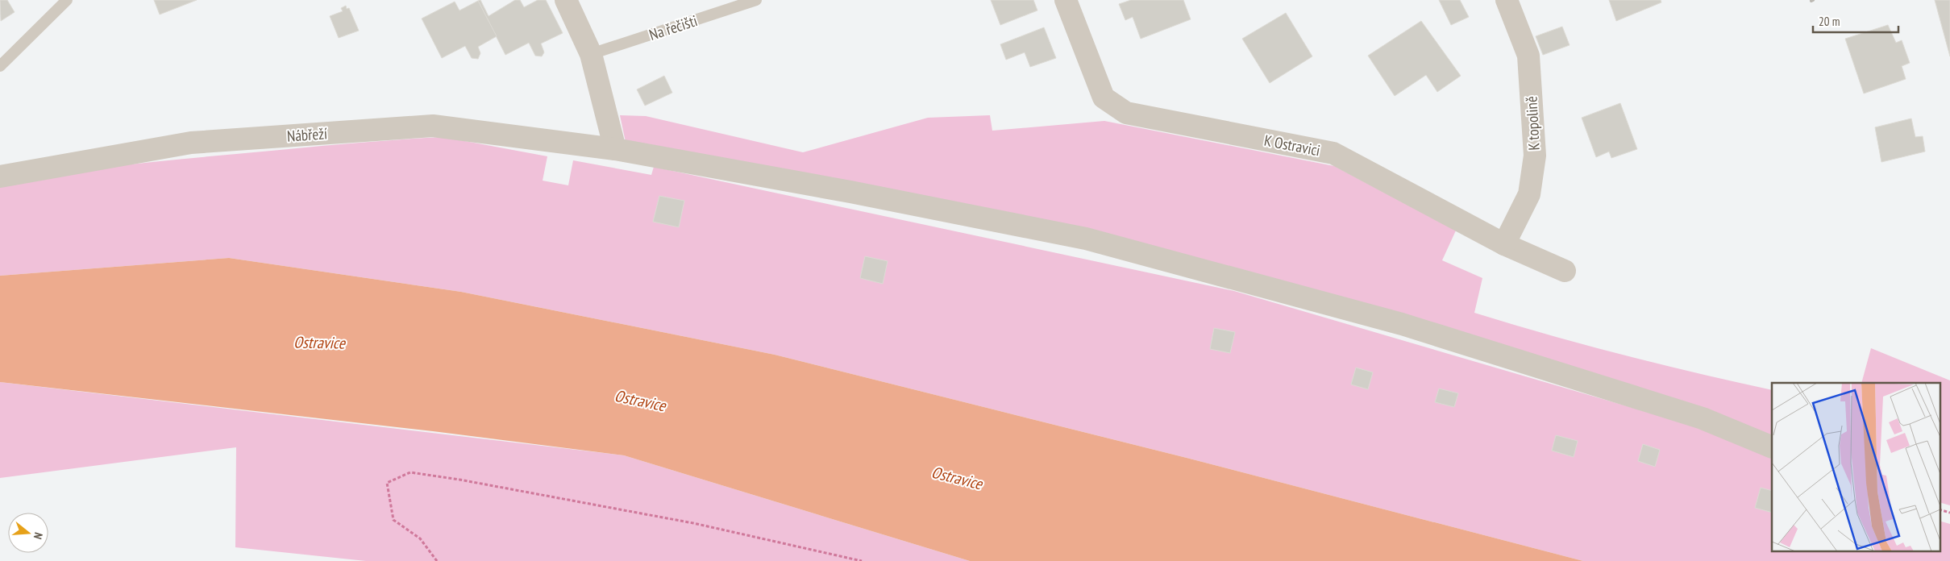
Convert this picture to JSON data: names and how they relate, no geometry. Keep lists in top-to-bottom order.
{
  "streets": {
    "street": ["K topolině", "Nábřeží", "K Ostravici"],
    "lane": ["Na řečišti"]
  },
  "crossings": [
    ["K topolině", "K Ostravici"]
  ],
  "water": ["Ostravice"],
  "scale_bar": "20 m",
  "north": "right"
}
